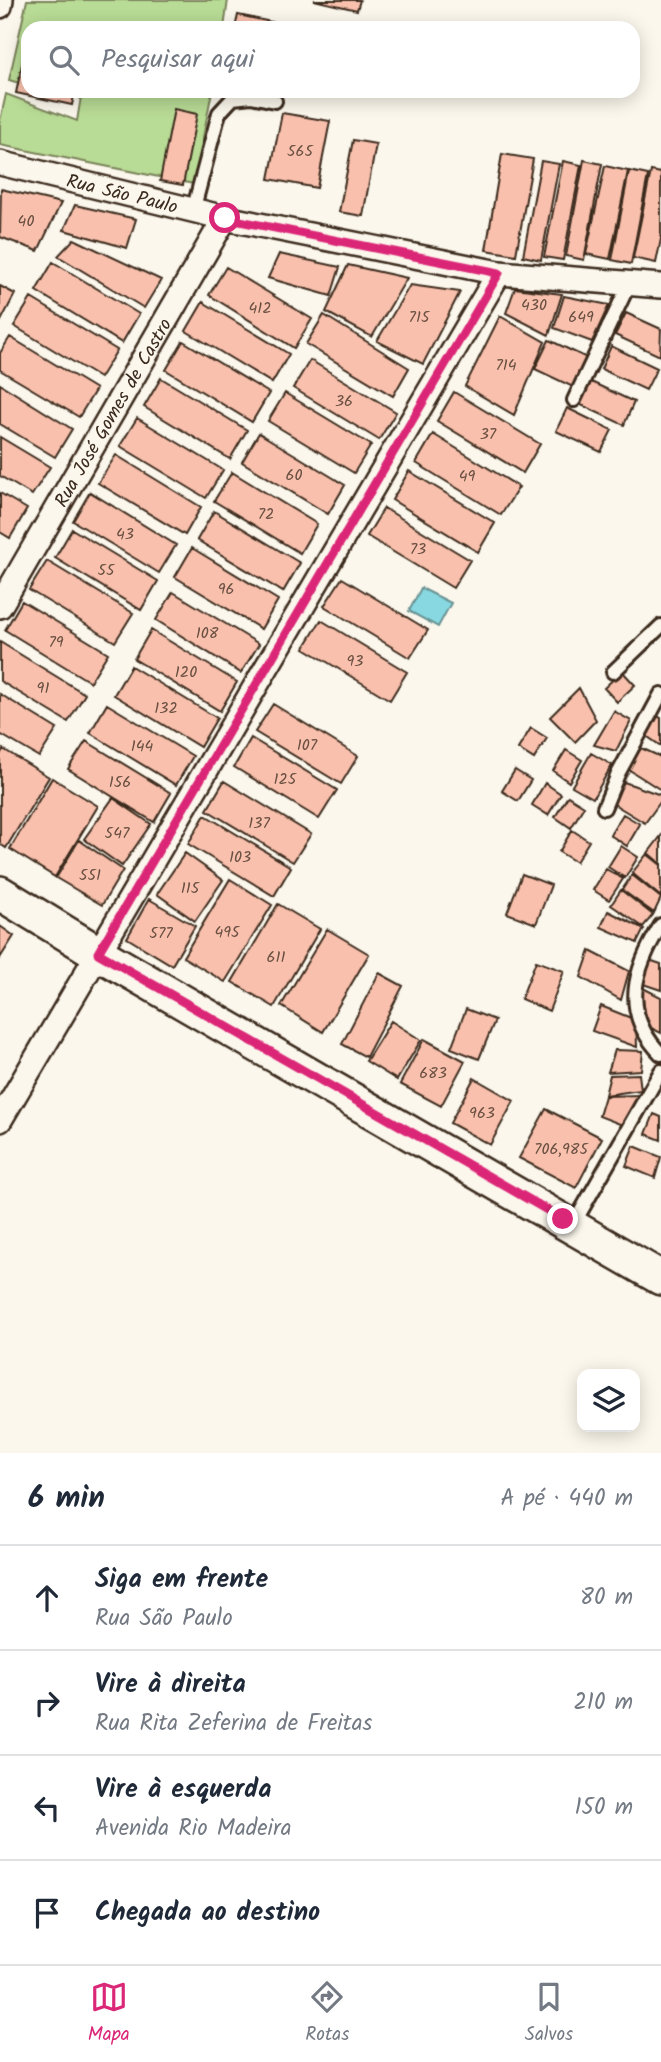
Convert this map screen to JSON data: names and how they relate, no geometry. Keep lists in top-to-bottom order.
{
  "streets": {
    "street": ["Rua São Paulo", "Rua José Gomes de Castro"]
  },
  "crossings": [
    ["Rua São Paulo", "Rua José Gomes de Castro"]
  ],
  "house_numbers": [
    "565",
    "40",
    "430",
    "412",
    "715",
    "649",
    "714",
    "36",
    "37",
    "60",
    "49",
    "72",
    "43",
    "73",
    "55",
    "96",
    "108",
    "79",
    "93",
    "120",
    "91",
    "132",
    "107",
    "144",
    "125",
    "156",
    "137",
    "547",
    "103",
    "551",
    "115",
    "495",
    "577",
    "611",
    "683",
    "963",
    "706,985"
  ],
  "page": {
    "search": "Pesquisar aqui",
    "heading": ["6 min", "A pé · 440 m"],
    "list": [
      ["Siga em frente", "Rua São Paulo", "80 m"],
      ["Vire à direita", "Rua Rita Zeferina de Freitas", "210 m"],
      ["Vire à esquerda", "Avenida Rio Madeira", "150 m"],
      "Chegada ao destino"
    ],
    "nav": ["Mapa", "Rotas", "Salvos"]
  }
}
